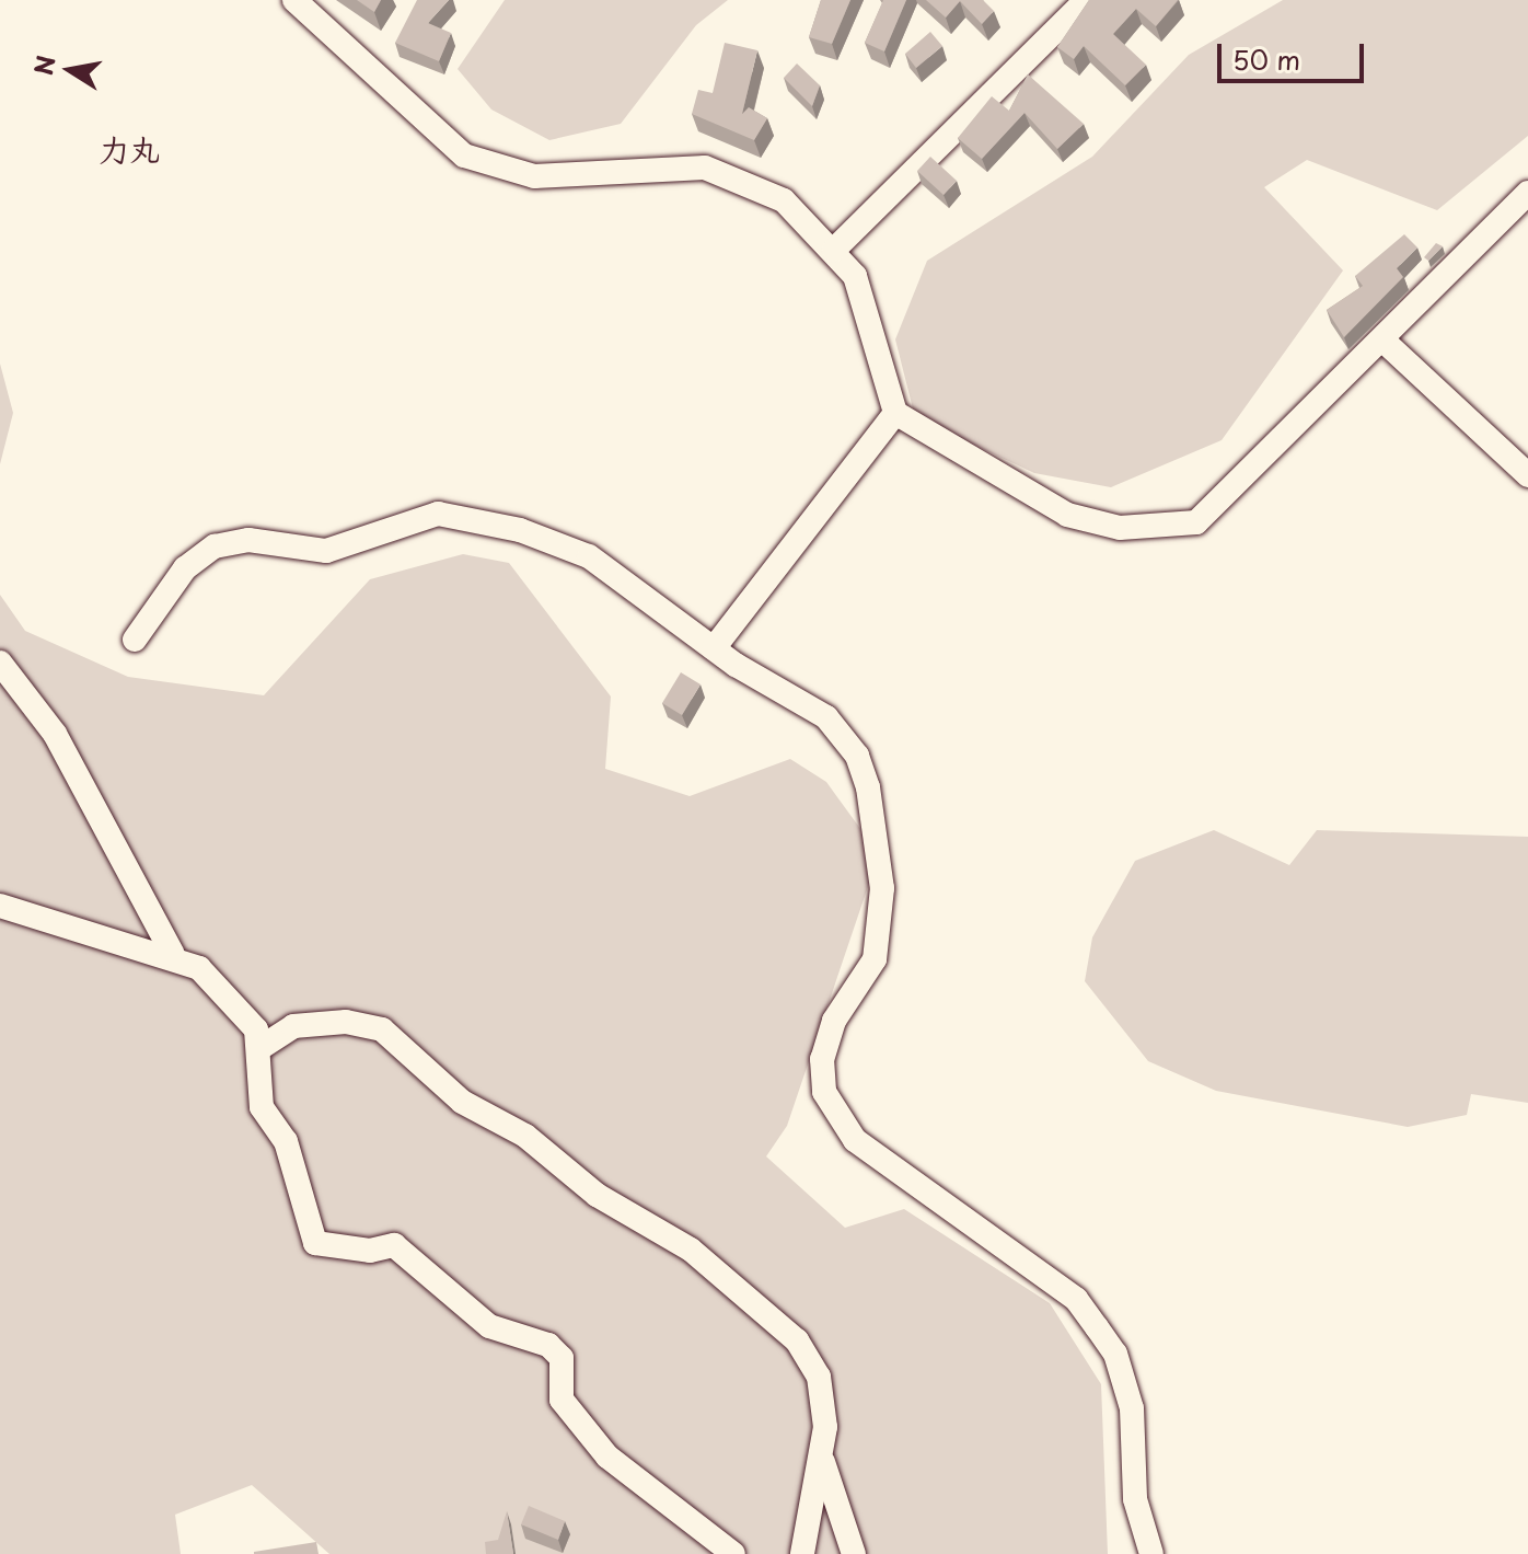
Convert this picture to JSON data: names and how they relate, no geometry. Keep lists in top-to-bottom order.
{
  "districts": ["力丸"],
  "scale_bar": "50 m",
  "north": "left"
}
